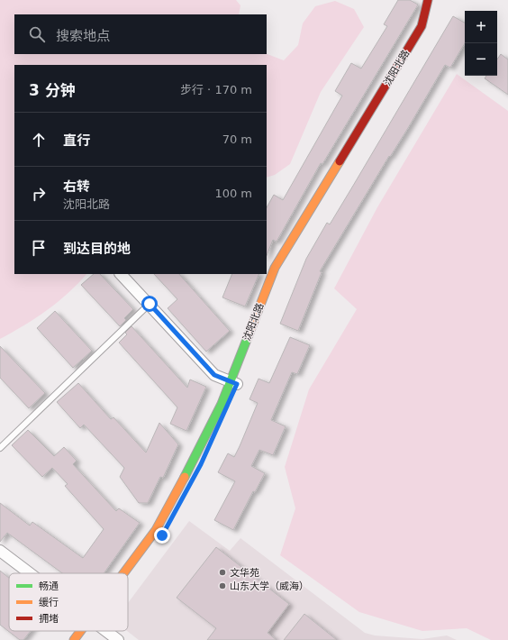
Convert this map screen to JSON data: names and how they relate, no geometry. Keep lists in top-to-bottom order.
{
  "streets": {
    "street": ["沈阳北路"]
  },
  "places": ["文华苑", "山东大学（威海）"],
  "legend": ["畅通", "缓行", "拥堵"],
  "page": {
    "map_buttons": ["+", "−"],
    "search": "搜索地点",
    "heading": ["3 分钟", "步行 · 170 m"],
    "list": [
      ["直行", "70 m"],
      ["右转", "沈阳北路", "100 m"],
      "到达目的地"
    ]
  }
}
